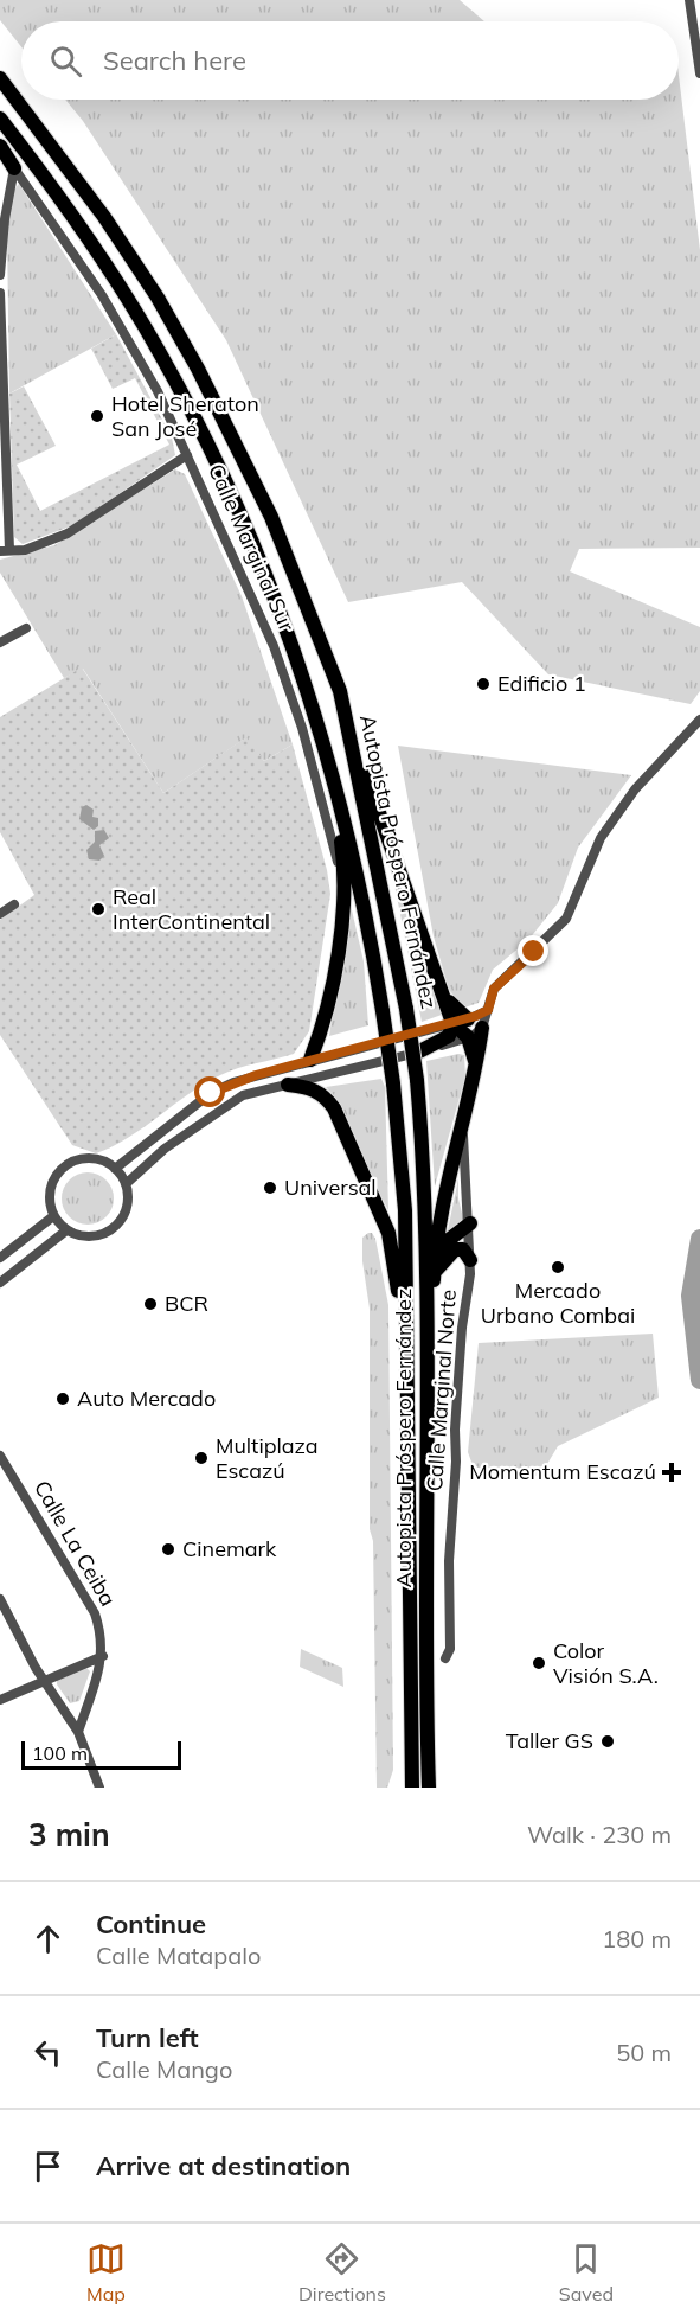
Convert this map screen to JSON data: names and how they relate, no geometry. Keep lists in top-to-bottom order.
{
  "streets": {
    "highway": ["Autopista Próspero Fernández"],
    "street": ["Calle Marginal Sur", "Calle Marginal Norte", "Calle La Ceiba"]
  },
  "places": {
    "other": [
      "Hotel Sheraton San José",
      "Edificio 1",
      "Real InterContinental",
      "Universal",
      "Mercado Urbano Combai",
      "BCR",
      "Auto Mercado",
      "Multiplaza Escazú",
      "Cinemark",
      "Color Visión S.A.",
      "Taller GS"
    ],
    "health": ["Momentum Escazú"]
  },
  "scale_bar": "100 m",
  "page": {
    "search": "Search here",
    "scale": "100 m",
    "heading": ["3 min", "Walk · 230 m"],
    "list": [
      ["Continue", "Calle Matapalo", "180 m"],
      ["Turn left", "Calle Mango", "50 m"],
      "Arrive at destination"
    ],
    "nav": ["Map", "Directions", "Saved"]
  }
}
